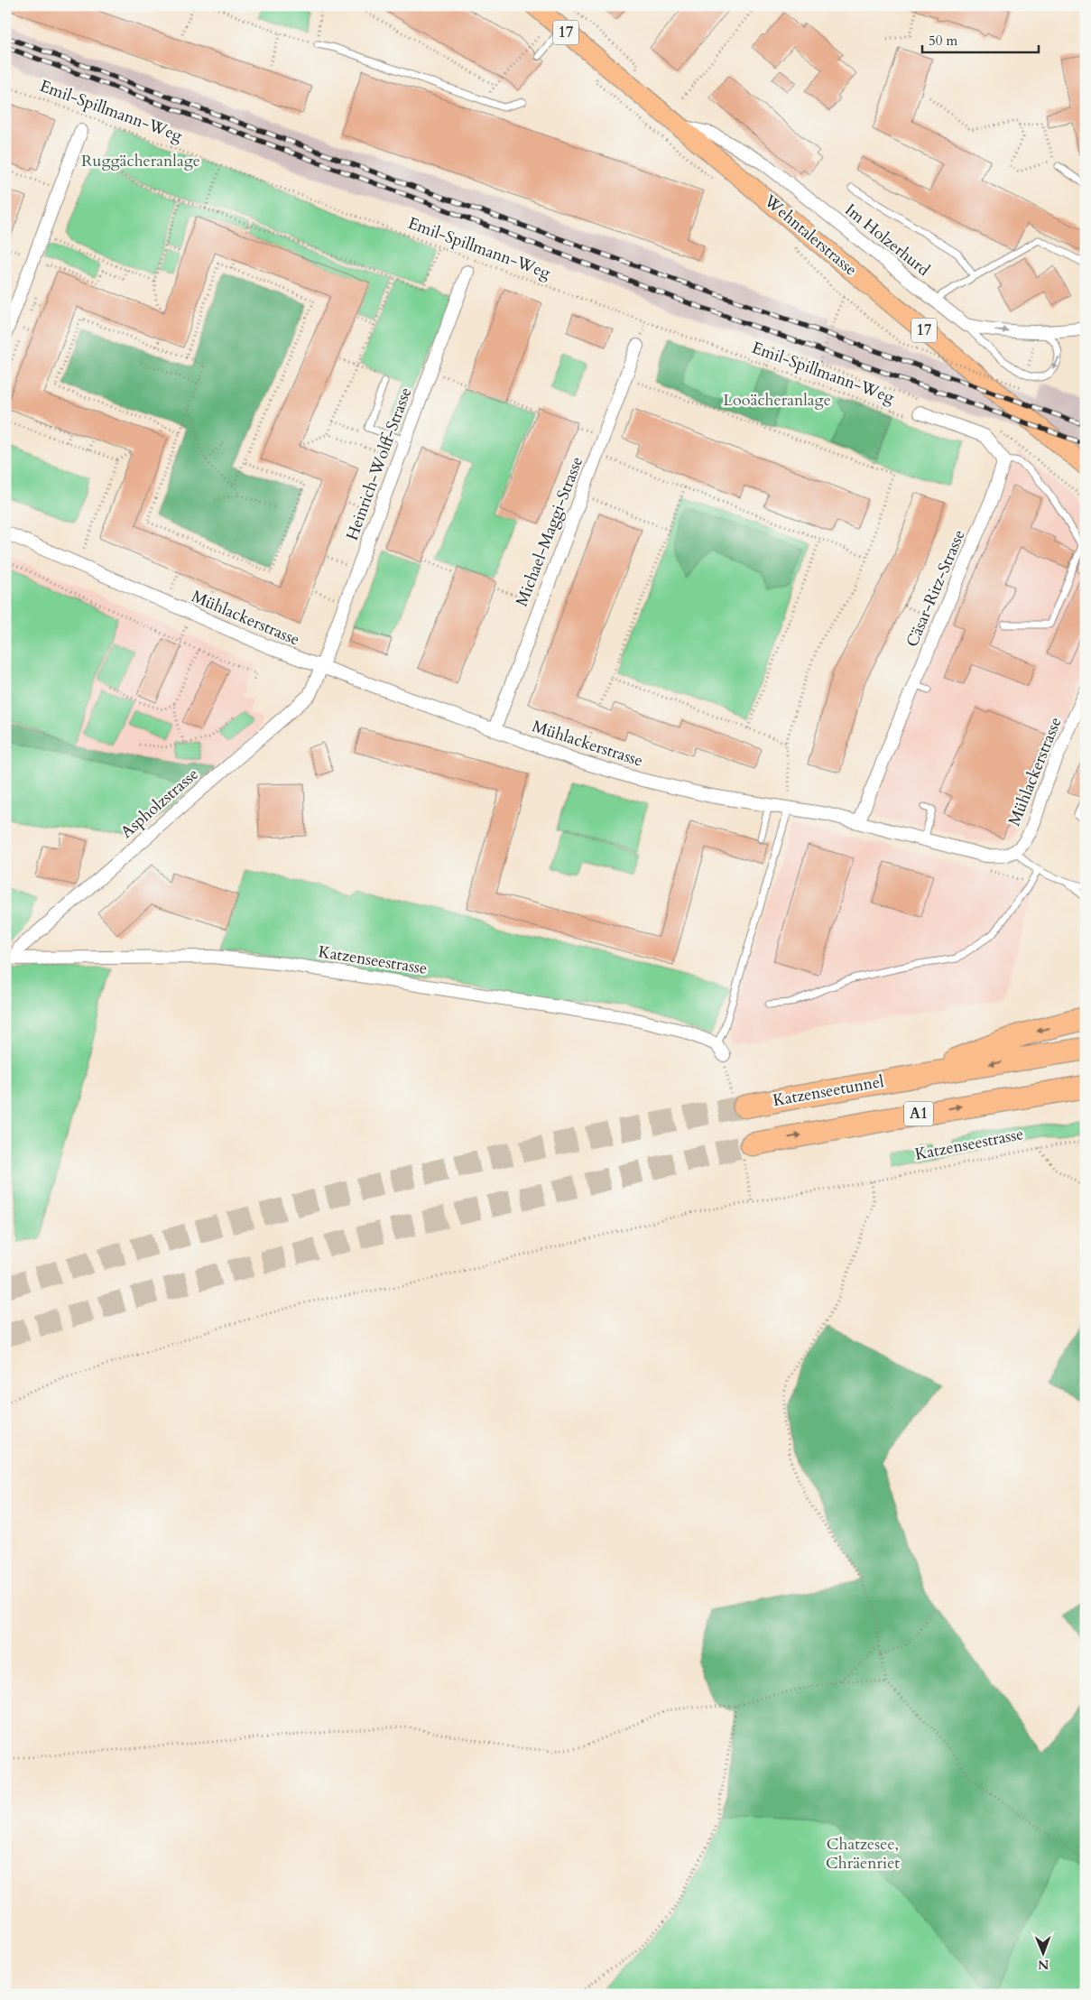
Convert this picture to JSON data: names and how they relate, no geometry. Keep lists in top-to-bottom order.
{
  "streets": {
    "highway": ["Katzenseetunnel", "A1"],
    "main road": ["17", "Wehntalerstrasse"],
    "street": [
      "Im Holzerhurd",
      "Heinrich-Wolff-Strasse",
      "Michael-Maggi-Strasse",
      "Cäsar-Ritz-Strasse",
      "Mühlackerstrasse",
      "Aspholzstrasse",
      "Katzenseestrasse"
    ],
    "path": ["Emil-Spillmann-Weg"]
  },
  "crossings": [
    ["Wehntalerstrasse", "Im Holzerhurd"],
    ["Heinrich-Wolff-Strasse", "Mühlackerstrasse"],
    ["Heinrich-Wolff-Strasse", "Aspholzstrasse"],
    ["Michael-Maggi-Strasse", "Mühlackerstrasse"],
    ["Cäsar-Ritz-Strasse", "Mühlackerstrasse"],
    ["Mühlackerstrasse", "Aspholzstrasse"],
    ["Aspholzstrasse", "Katzenseestrasse"],
    ["Katzenseetunnel", "A1"]
  ],
  "parks": ["Ruggächeranlage", "Looächeranlage", "Chatzesee, Chräenriet"],
  "scale_bar": "50 m",
  "north": "bottom"
}
